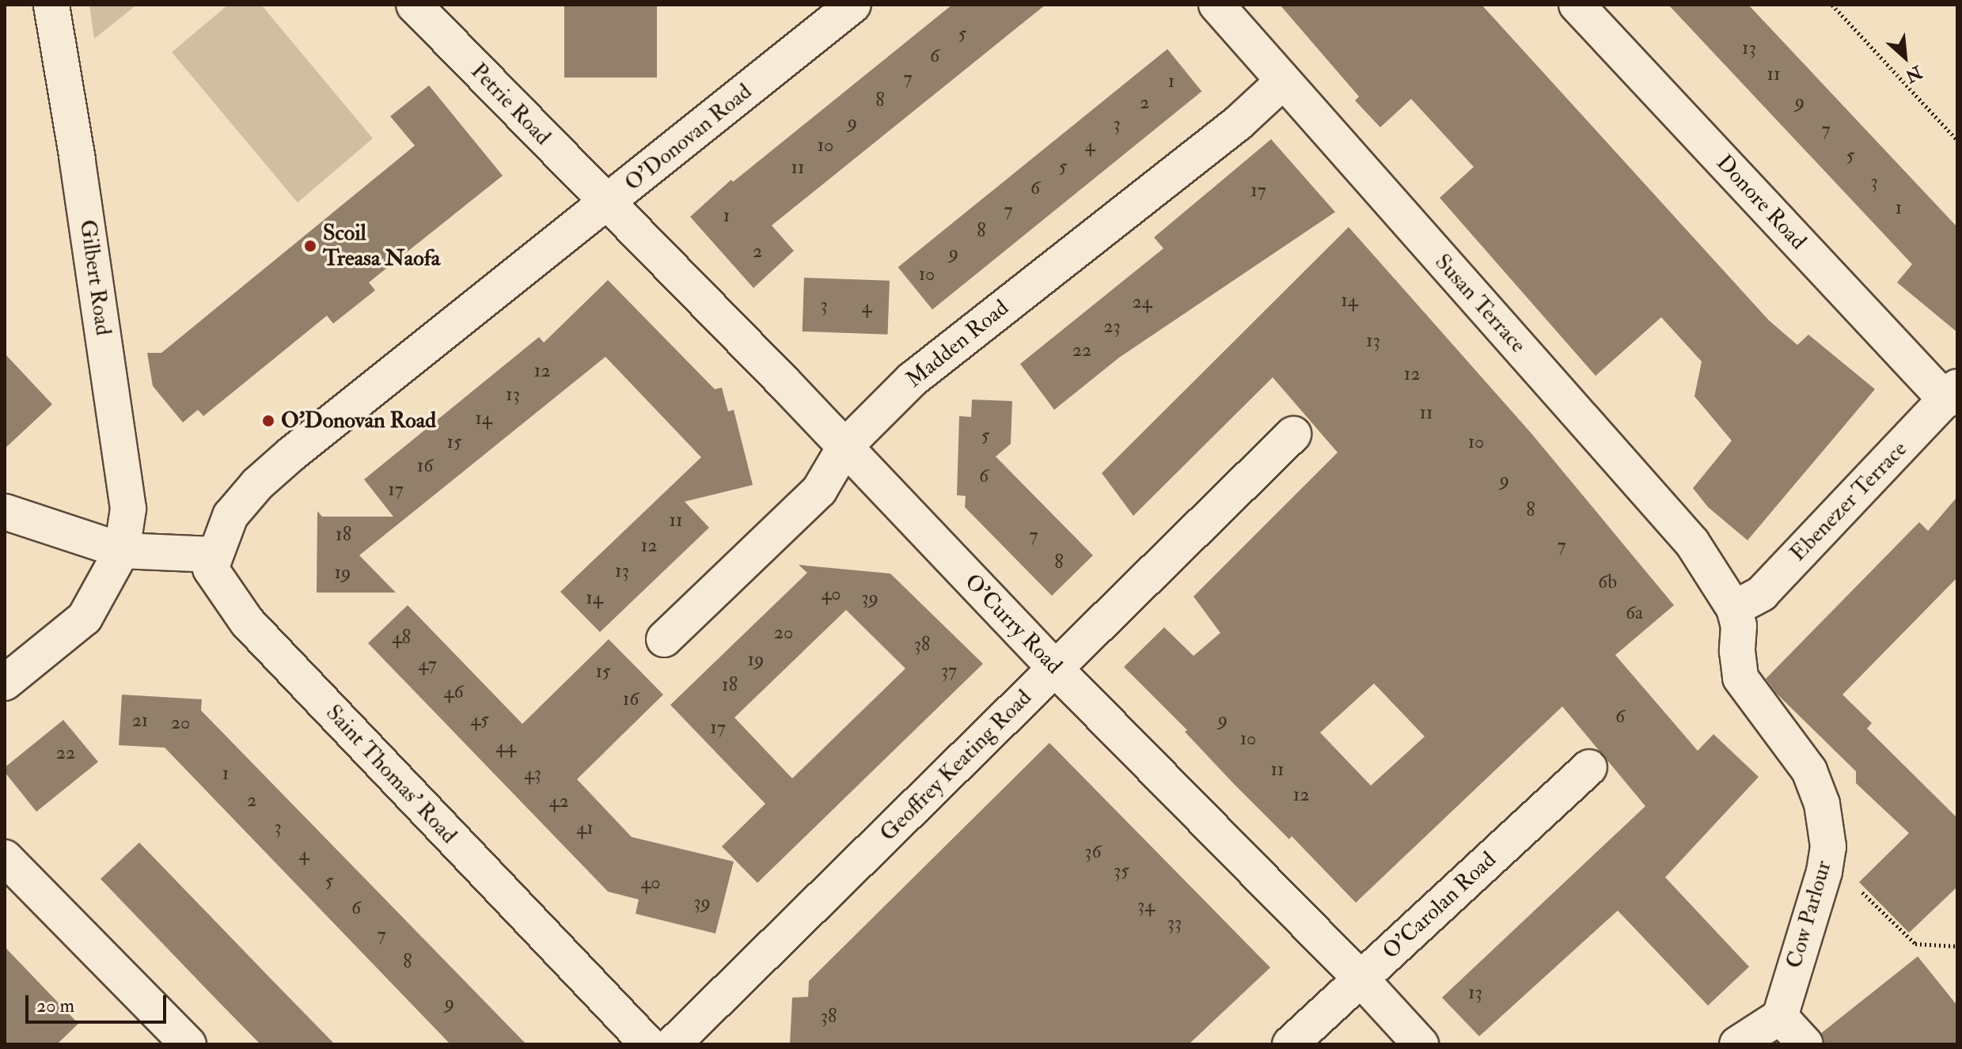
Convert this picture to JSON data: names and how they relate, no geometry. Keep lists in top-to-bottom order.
{
  "streets": {
    "street": [
      "Petrie Road",
      "O'Donovan Road",
      "Donore Road",
      "Gilbert Road",
      "Susan Terrace",
      "Madden Road",
      "Ebenezer Terrace",
      "O'Curry Road",
      "Geoffrey Keating Road",
      "Saint Thomas' Road",
      "O'Carolan Road",
      "Cow Parlour"
    ]
  },
  "crossings": [
    ["Petrie Road", "O'Donovan Road"],
    ["Petrie Road", "O'Curry Road"],
    ["O'Donovan Road", "O'Curry Road"],
    ["O'Donovan Road", "Saint Thomas' Road"],
    ["Donore Road", "Ebenezer Terrace"],
    ["Susan Terrace", "Madden Road"],
    ["Susan Terrace", "Ebenezer Terrace"],
    ["Susan Terrace", "Cow Parlour"],
    ["Madden Road", "O'Curry Road"],
    ["Ebenezer Terrace", "Cow Parlour"],
    ["O'Curry Road", "Geoffrey Keating Road"],
    ["O'Curry Road", "O'Carolan Road"]
  ],
  "places": ["Scoil Treasa Naofa", "O'Donovan Road"],
  "house_numbers": [
    "5",
    "13",
    "6",
    "11",
    "7",
    "1",
    "8",
    "9",
    "2",
    "9",
    "3",
    "7",
    "10",
    "4",
    "5",
    "5",
    "11",
    "3",
    "6",
    "17",
    "1",
    "7",
    "1",
    "8",
    "2",
    "9",
    "10",
    "14",
    "24",
    "3",
    "4",
    "23",
    "13",
    "22",
    "12",
    "12",
    "13",
    "11",
    "14",
    "5",
    "15",
    "10",
    "16",
    "6",
    "9",
    "17",
    "8",
    "11",
    "18",
    "7",
    "12",
    "7",
    "8",
    "13",
    "19",
    "6b",
    "40",
    "14",
    "39",
    "6a",
    "20",
    "48",
    "38",
    "19",
    "47",
    "37",
    "15",
    "18",
    "46",
    "16",
    "6",
    "45",
    "9",
    "21",
    "20",
    "17",
    "10",
    "44",
    "22",
    "11",
    "1",
    "43",
    "12",
    "2",
    "42",
    "3",
    "41",
    "36",
    "4",
    "35",
    "5",
    "40",
    "39",
    "34",
    "6",
    "33",
    "7",
    "8",
    "13",
    "9",
    "38"
  ],
  "scale_bar": "20 m",
  "north": "bottom right"
}
